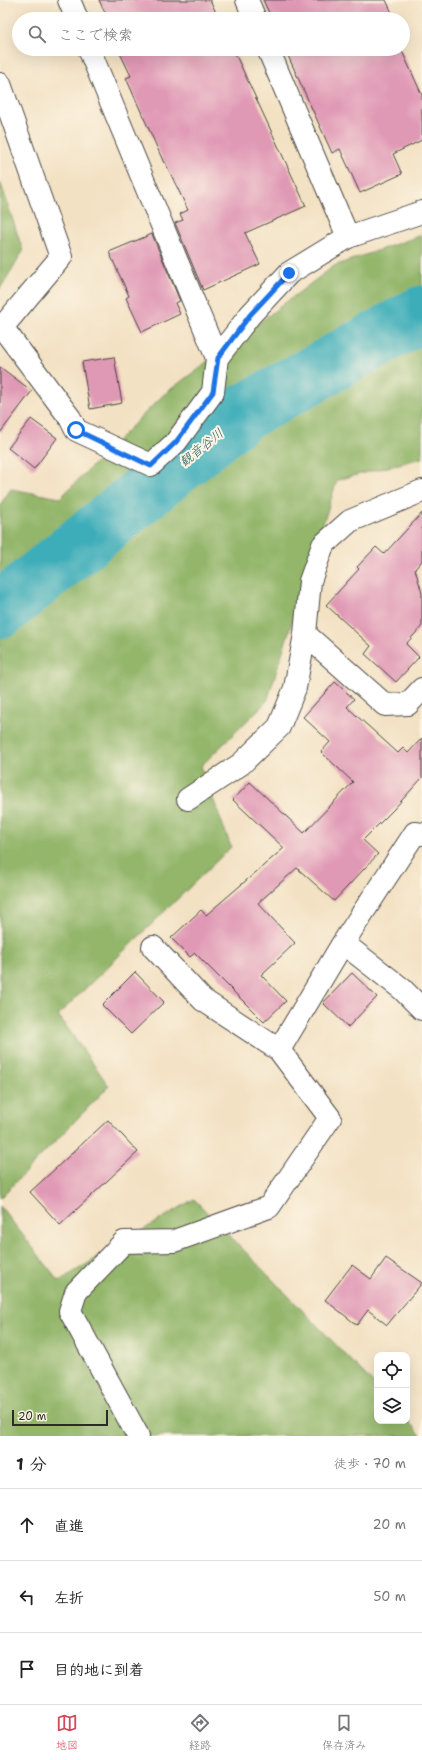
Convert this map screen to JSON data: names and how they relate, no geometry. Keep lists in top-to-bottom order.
{
  "water": ["観音谷川"],
  "scale_bar": "20 m",
  "page": {
    "search": "ここで検索",
    "scale": "20 m",
    "heading": ["1 分", "徒歩 · 70 m"],
    "list": [
      ["直進", "20 m"],
      ["左折", "50 m"],
      "目的地に到着"
    ],
    "nav": ["地図", "経路", "保存済み"]
  }
}
